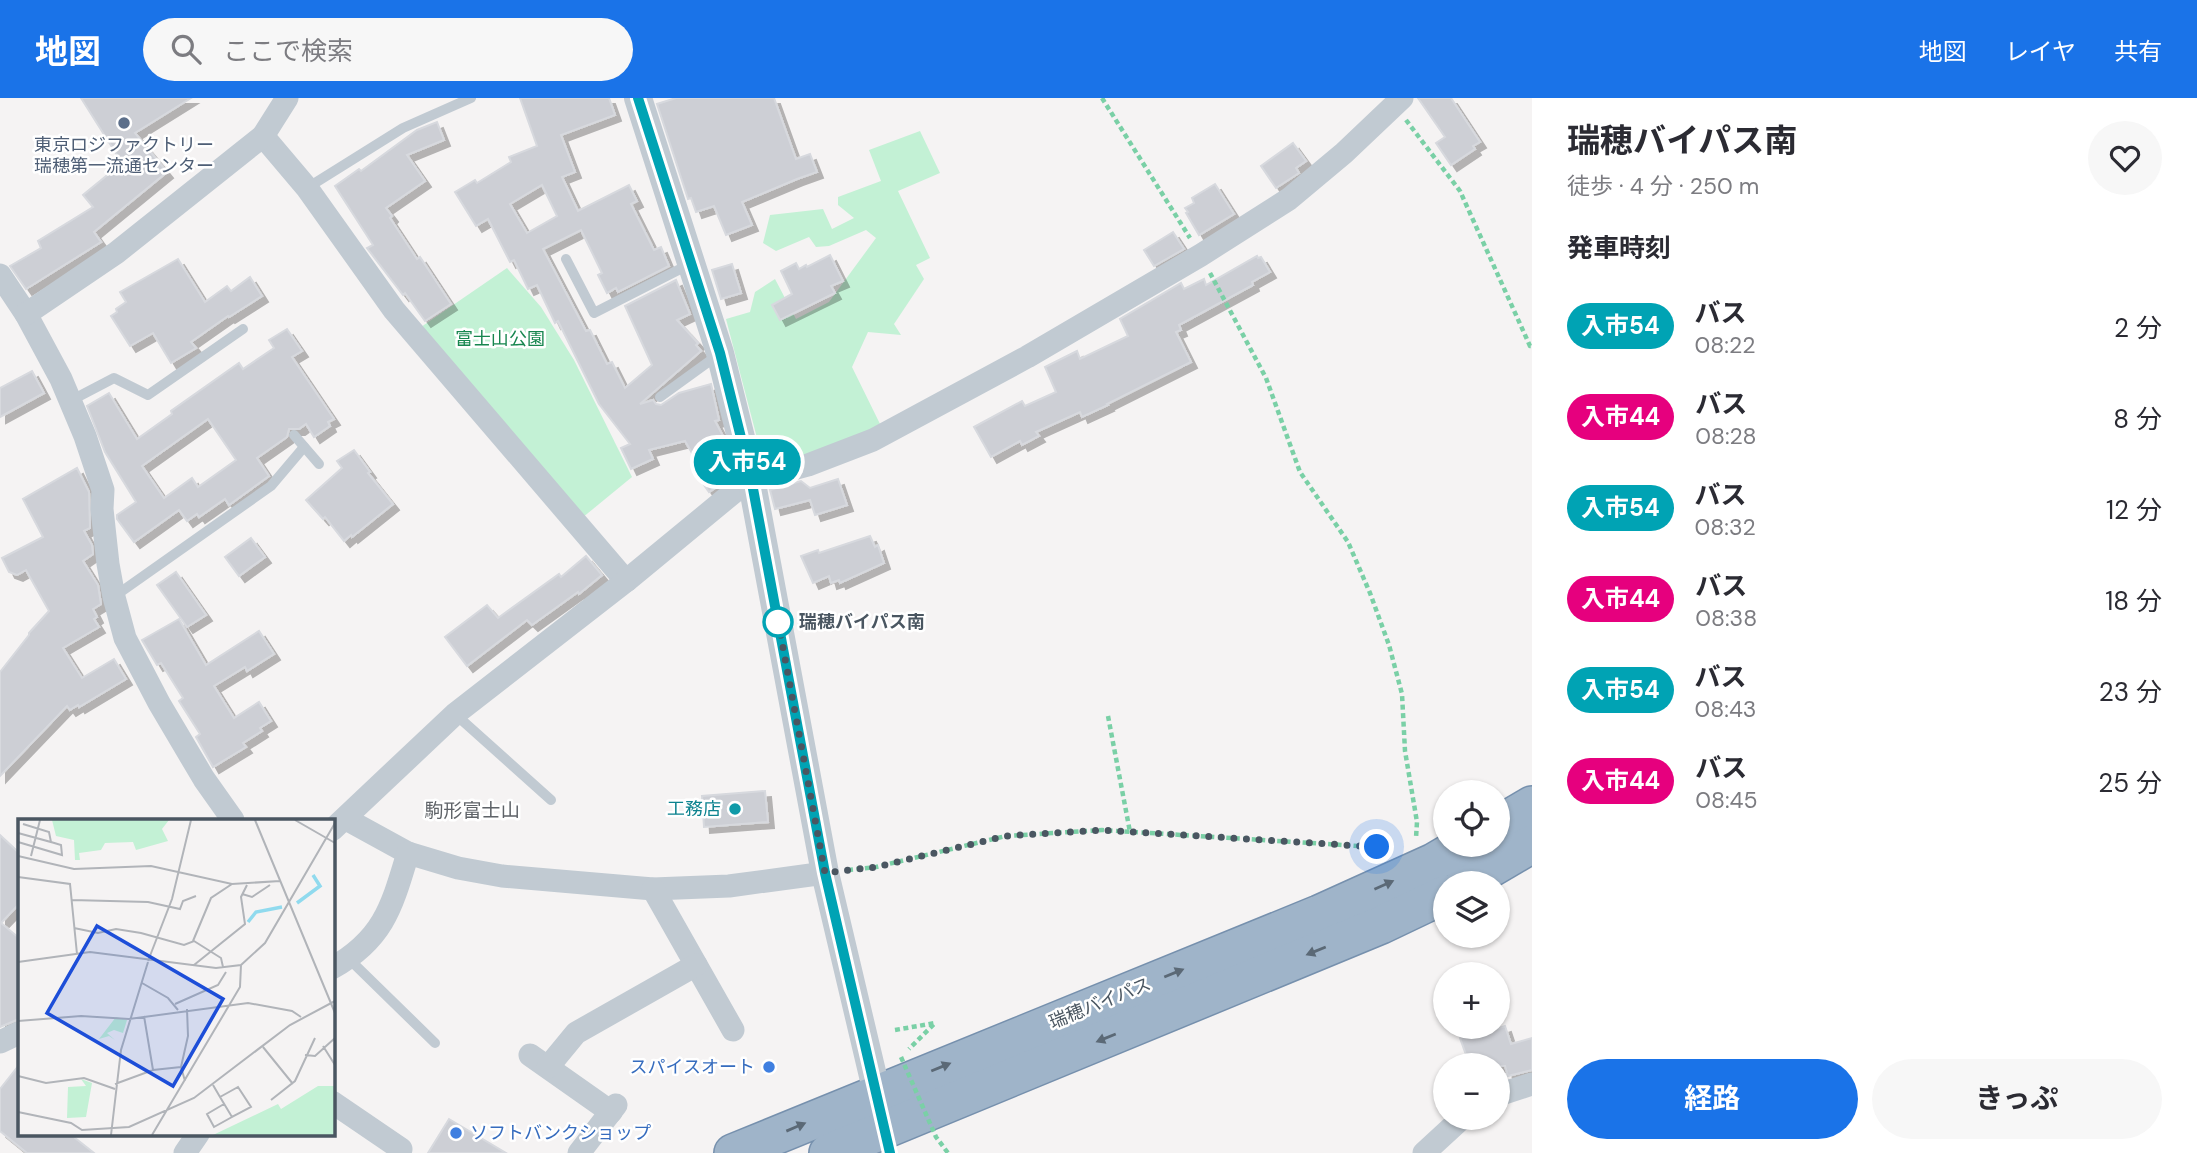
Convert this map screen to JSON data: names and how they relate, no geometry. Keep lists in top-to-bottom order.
{
  "streets": {
    "highway": ["瑞穂バイパス"]
  },
  "districts": ["駒形富士山"],
  "parks": ["富士山公園"],
  "places": [
    "東京ロジファクトリー 瑞穂第一流通センター",
    "瑞穂バイパス南",
    "工務店",
    "スパイスオート",
    "ソフトバンクショップ"
  ],
  "lines": ["bus line 入市54"],
  "page": {
    "header": "地図",
    "search": "ここで検索",
    "nav": ["地図", "レイヤ", "共有"],
    "on_map": "入市54",
    "heading": [
      ["瑞穂バイパス南", "徒歩 · 4 分 · 250 m"],
      "発車時刻"
    ],
    "list": [
      {
        "mark": "入市54",
        "name": "バス",
        "note": "08:22",
        "value": "2 分"
      },
      {
        "mark": "入市44",
        "name": "バス",
        "note": "08:28",
        "value": "8 分"
      },
      {
        "mark": "入市54",
        "name": "バス",
        "note": "08:32",
        "value": "12 分"
      },
      {
        "mark": "入市44",
        "name": "バス",
        "note": "08:38",
        "value": "18 分"
      },
      {
        "mark": "入市54",
        "name": "バス",
        "note": "08:43",
        "value": "23 分"
      },
      {
        "mark": "入市44",
        "name": "バス",
        "note": "08:45",
        "value": "25 分"
      }
    ],
    "map_buttons": ["+", "−"],
    "buttons": ["経路", "きっぷ"]
  }
}
